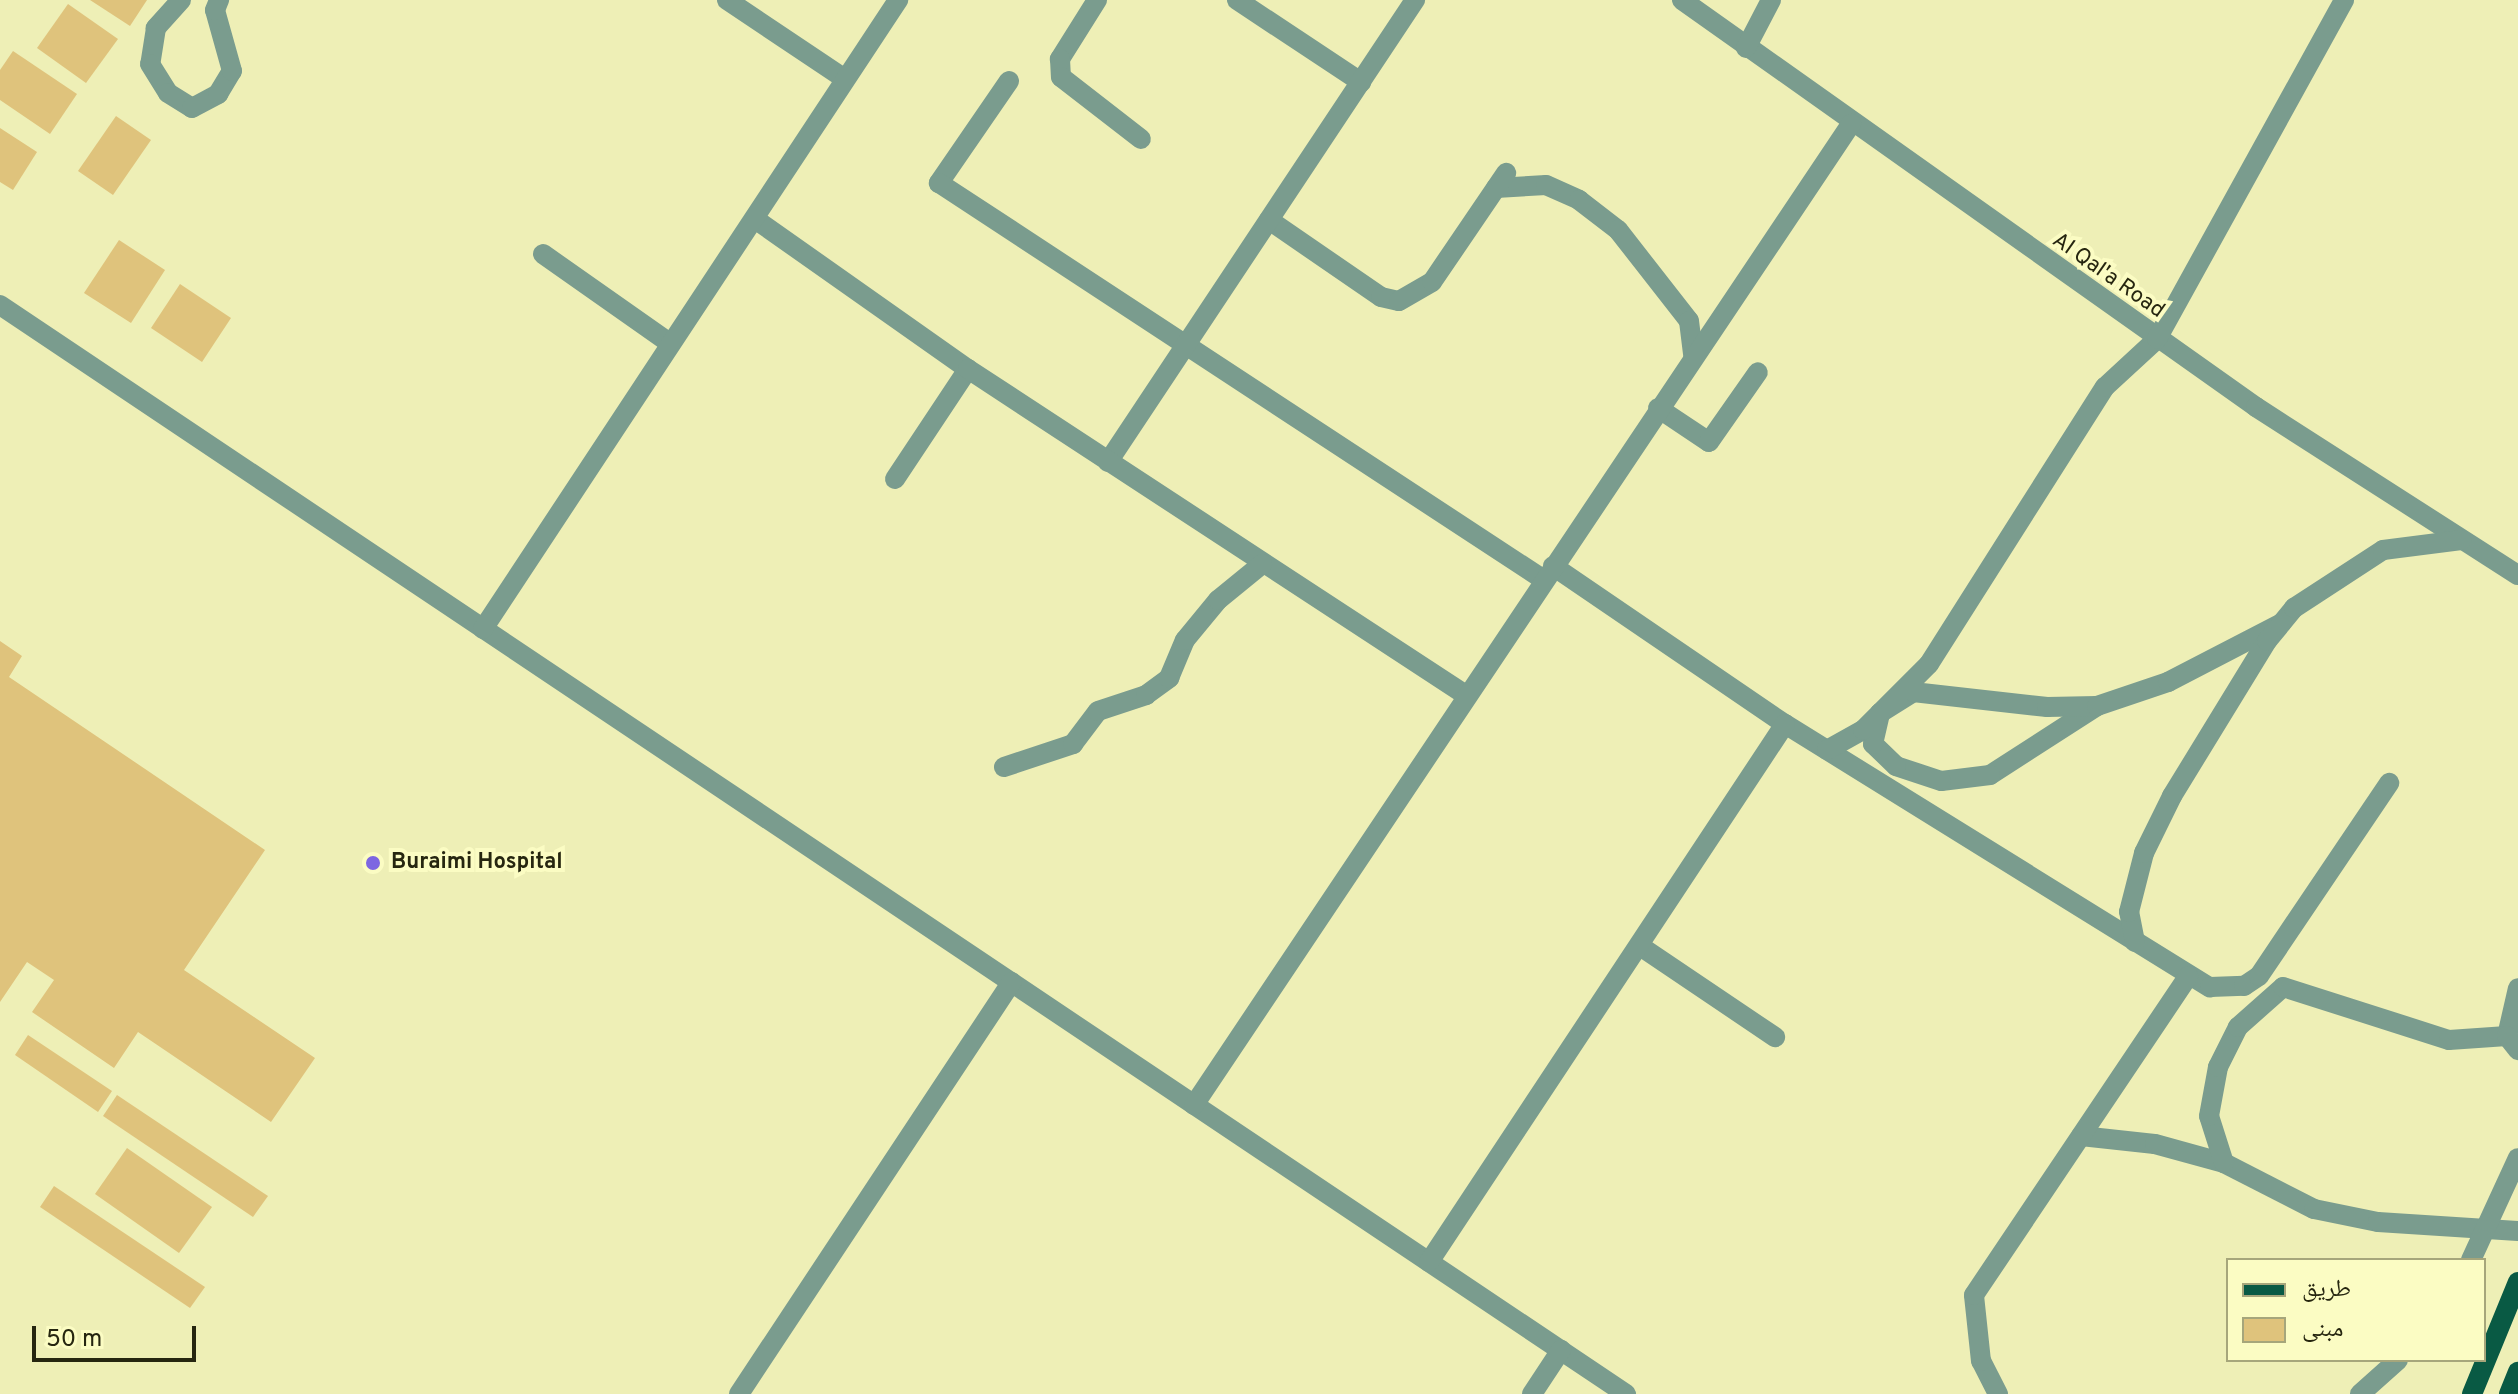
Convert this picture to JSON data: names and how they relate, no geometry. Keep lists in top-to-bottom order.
{
  "streets": {
    "street": ["Al Qal'a Road"]
  },
  "places": ["Buraimi Hospital"],
  "legend": ["طريق", "مبنى"],
  "scale_bar": "50 m"
}
